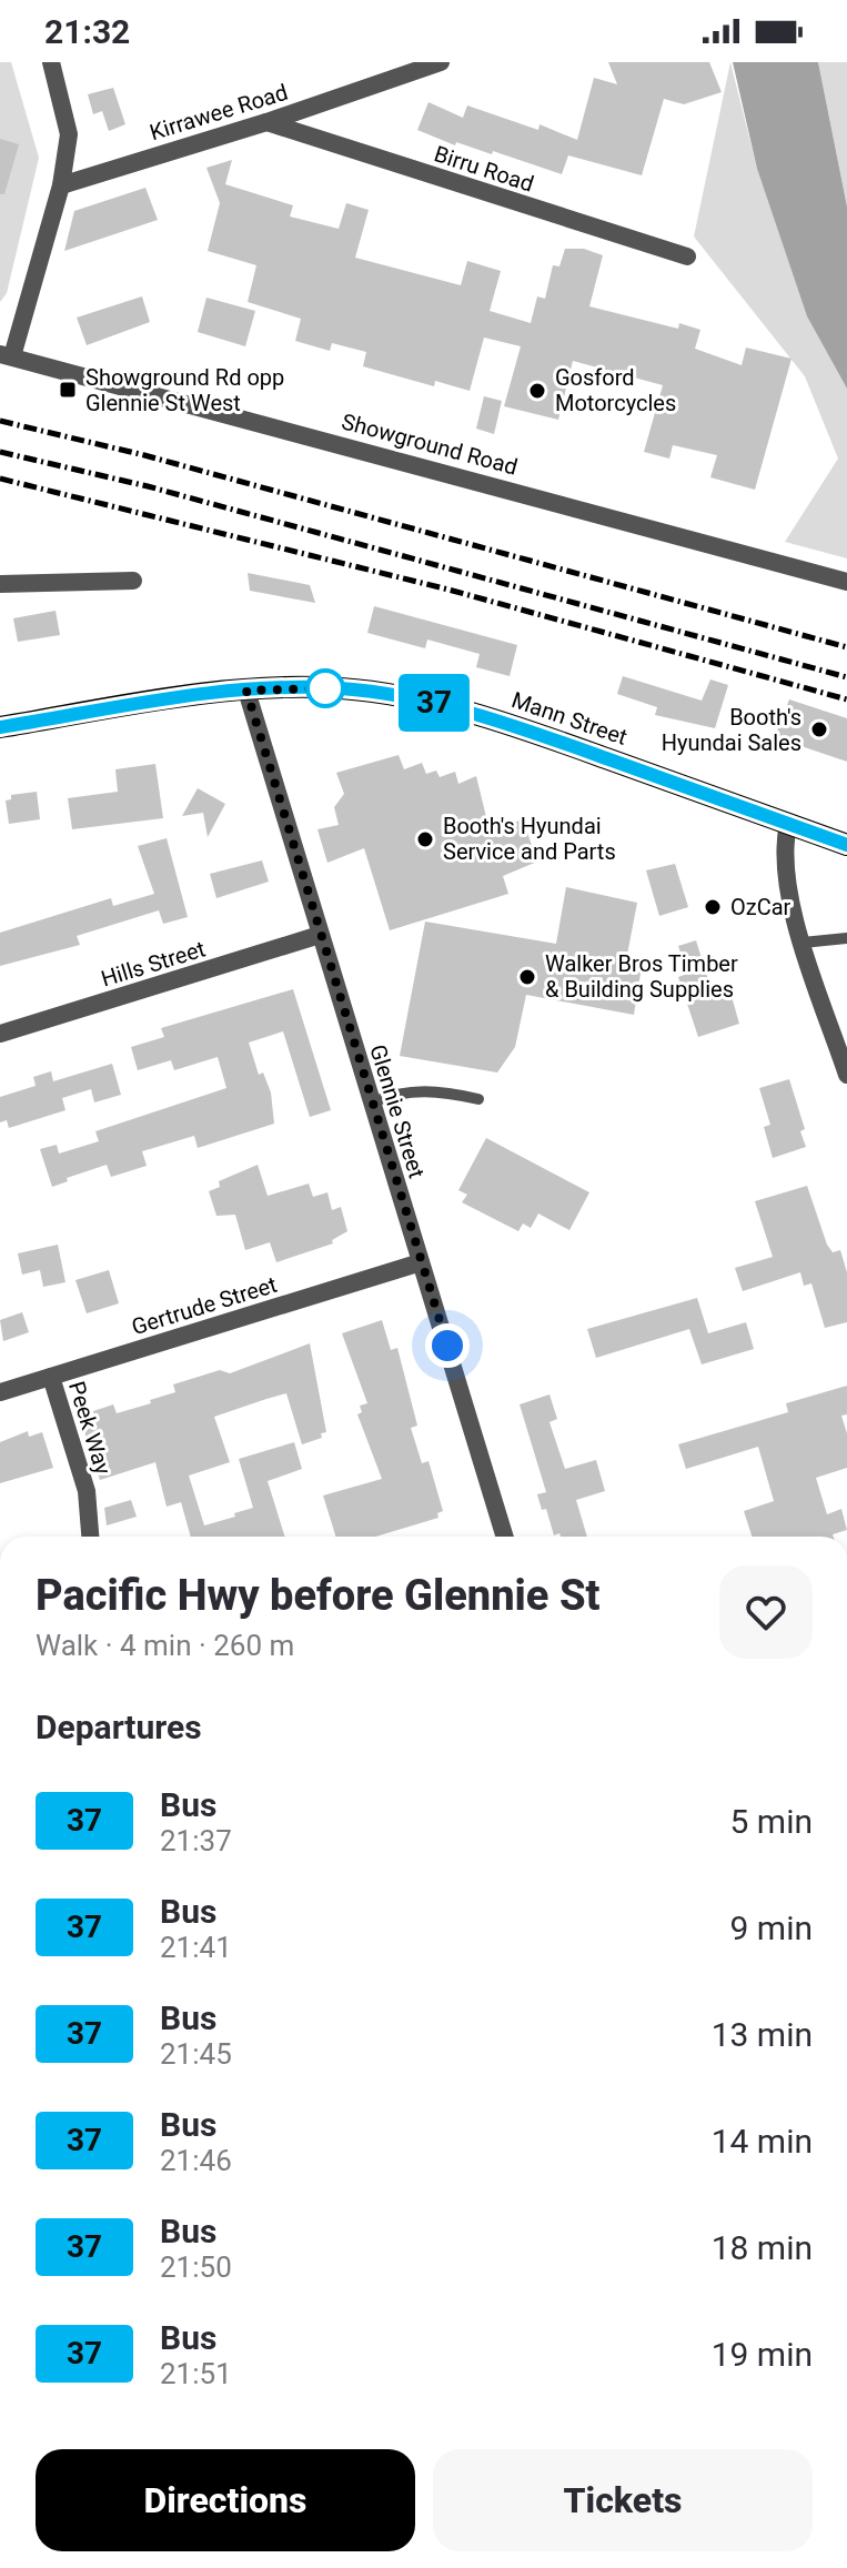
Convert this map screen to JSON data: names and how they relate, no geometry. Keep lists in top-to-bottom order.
{
  "streets": {
    "main road": ["Mann Street"],
    "street": [
      "Kirrawee Road",
      "Birru Road",
      "Showground Road",
      "Hills Street",
      "Glennie Street",
      "Gertrude Street",
      "Peek Way"
    ]
  },
  "crossings": [
    ["Kirrawee Road", "Birru Road"],
    ["Mann Street", "Glennie Street"],
    ["Hills Street", "Glennie Street"],
    ["Glennie Street", "Gertrude Street"],
    ["Gertrude Street", "Peek Way"]
  ],
  "places": {
    "transit": ["Showground Rd opp Glennie St West"],
    "other": [
      "Gosford Motorcycles",
      "Booth's Hyundai Sales",
      "Booth's Hyundai Service and Parts",
      "OzCar",
      "Walker Bros Timber & Building Supplies"
    ]
  },
  "lines": ["bus line 37"],
  "page": {
    "status": "21:32",
    "on_map": "37",
    "heading": [
      ["Pacific Hwy before Glennie St", "Walk · 4 min · 260 m"],
      "Departures"
    ],
    "list": [
      {
        "mark": "37",
        "name": "Bus",
        "note": "21:37",
        "value": "5 min"
      },
      {
        "mark": "37",
        "name": "Bus",
        "note": "21:41",
        "value": "9 min"
      },
      {
        "mark": "37",
        "name": "Bus",
        "note": "21:45",
        "value": "13 min"
      },
      {
        "mark": "37",
        "name": "Bus",
        "note": "21:46",
        "value": "14 min"
      },
      {
        "mark": "37",
        "name": "Bus",
        "note": "21:50",
        "value": "18 min"
      },
      {
        "mark": "37",
        "name": "Bus",
        "note": "21:51",
        "value": "19 min"
      }
    ],
    "buttons": ["Directions", "Tickets"]
  }
}
